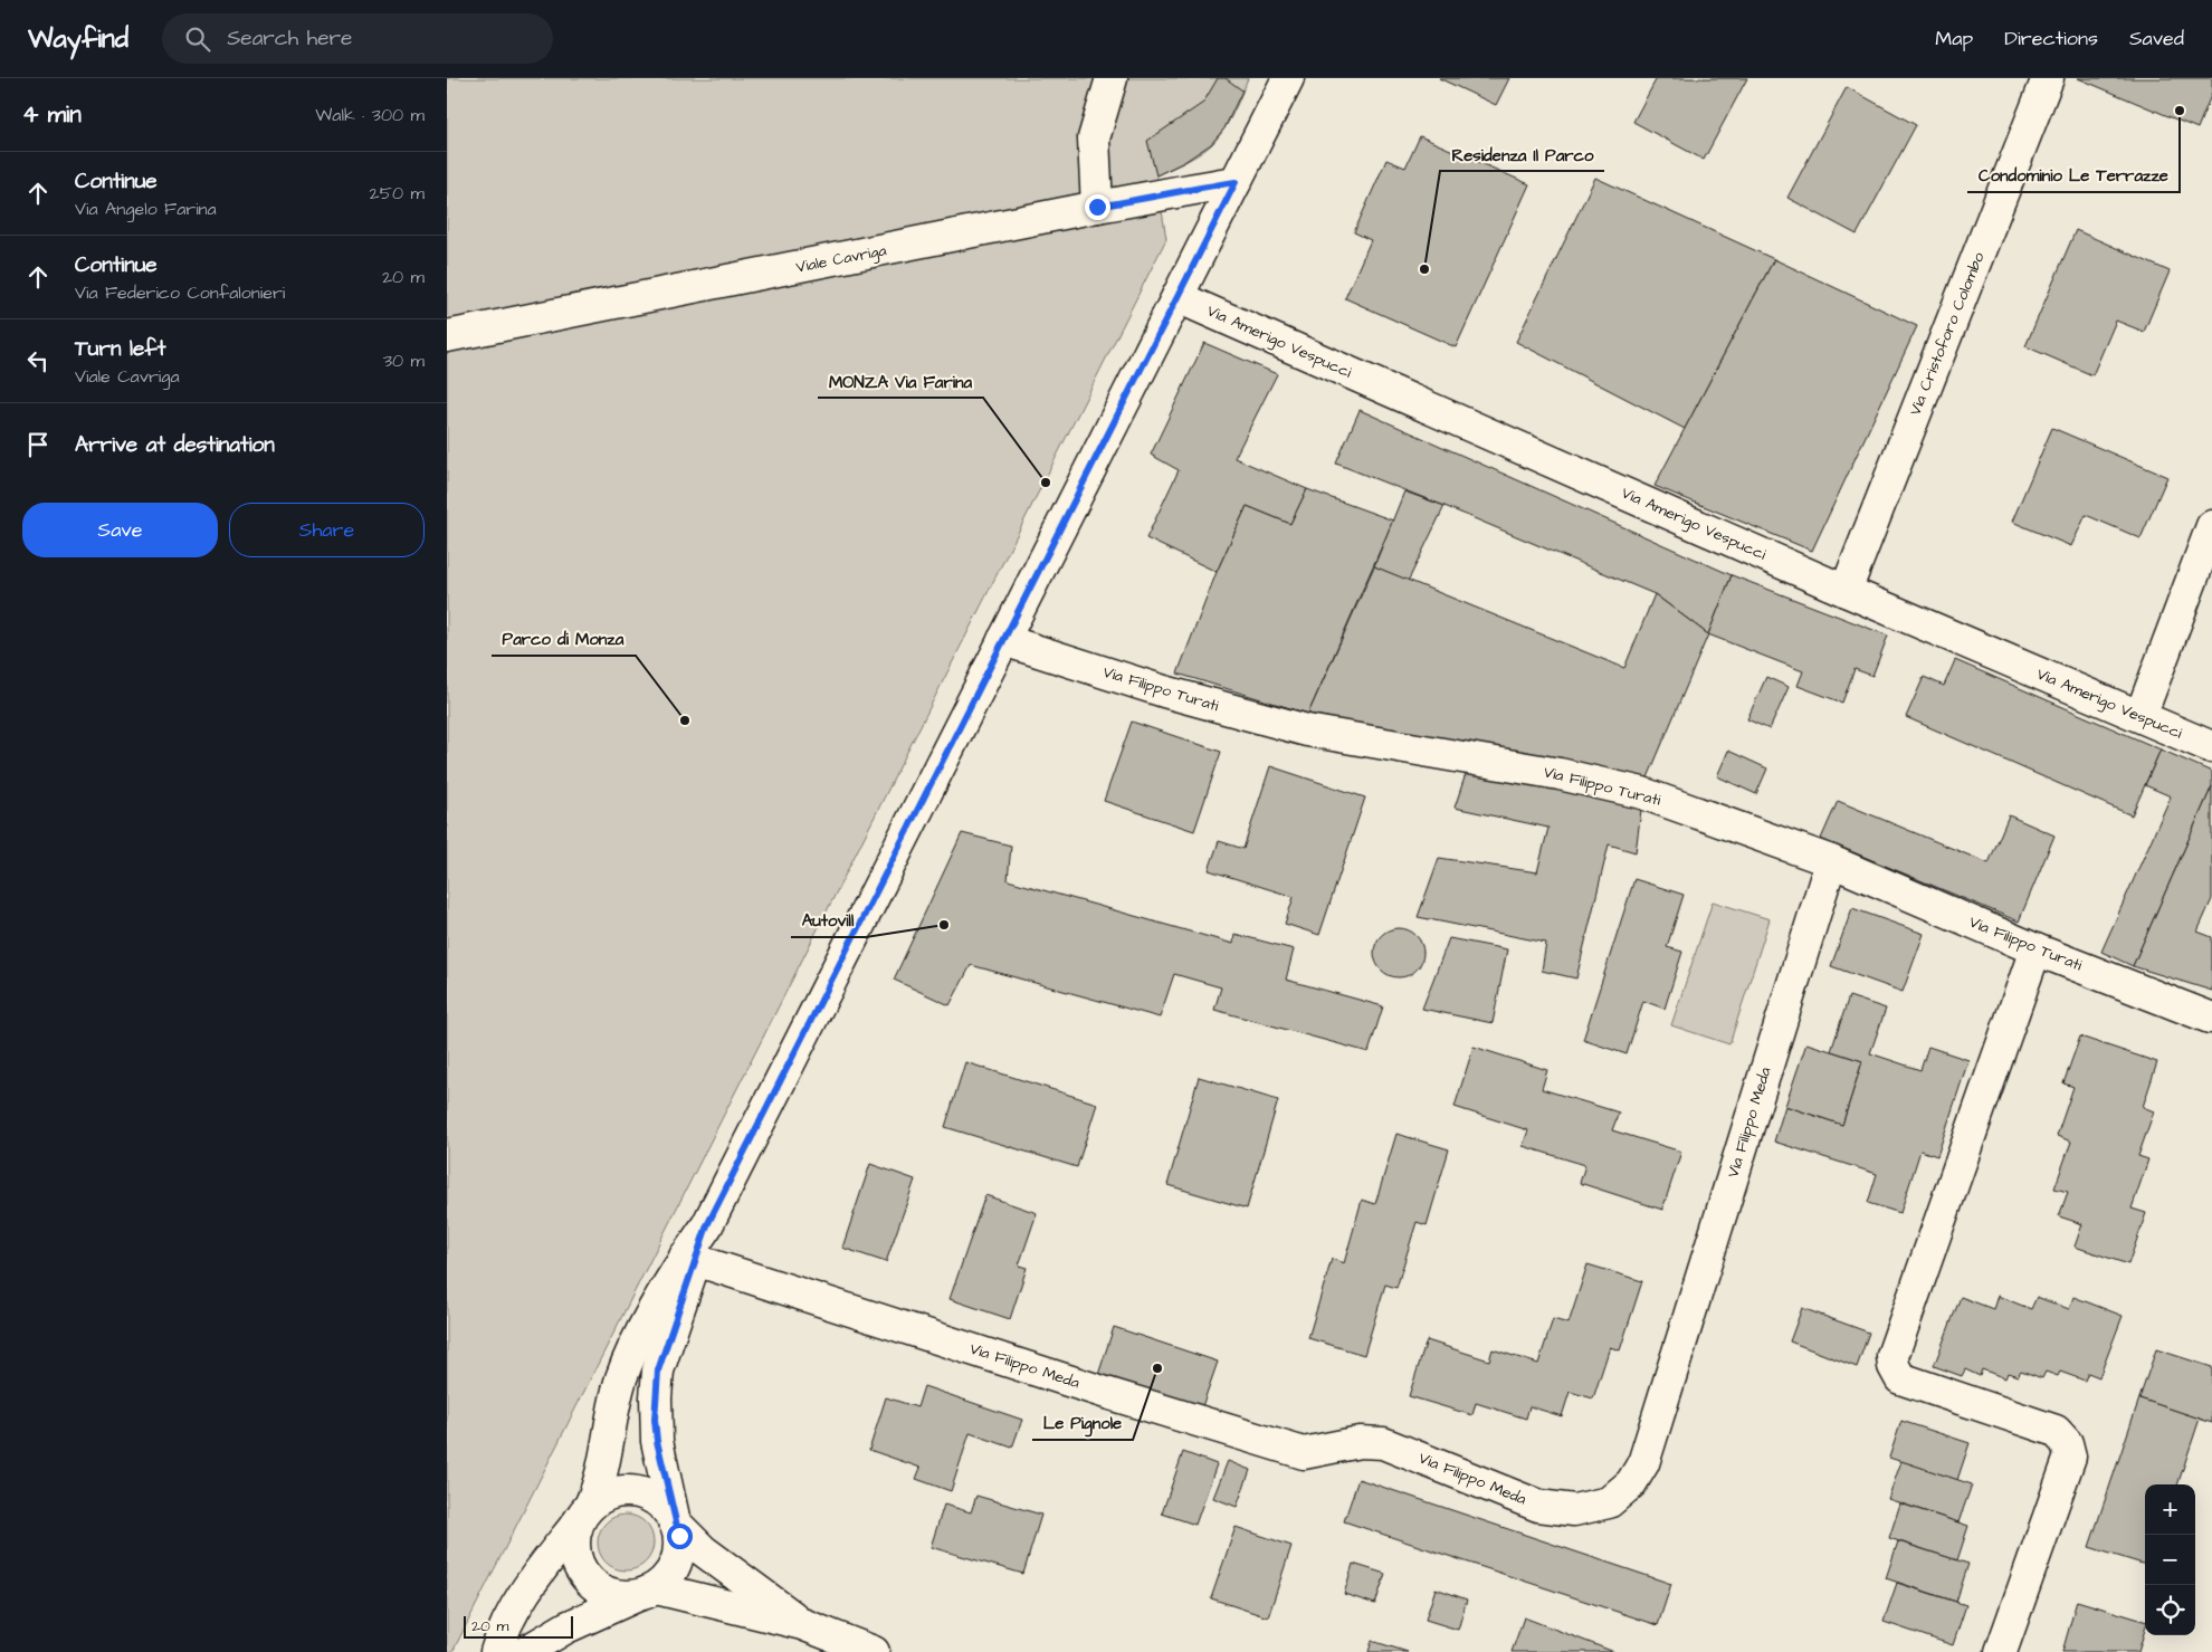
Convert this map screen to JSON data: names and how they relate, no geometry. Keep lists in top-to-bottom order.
{
  "streets": {
    "street": [
      "Viale Cavriga",
      "Via Cristoforo Colombo",
      "Via Amerigo Vespucci",
      "Via Filippo Turati",
      "Via Filippo Meda"
    ]
  },
  "crossings": [
    ["Via Cristoforo Colombo", "Via Amerigo Vespucci"],
    ["Via Filippo Turati", "Via Filippo Meda"]
  ],
  "places": [
    "Condominio Le Terrazze",
    "Residenza Il Parco",
    "MONZA Via Farina",
    "Parco di Monza",
    "Autovill",
    "Le Pignole"
  ],
  "scale_bar": "20 m",
  "page": {
    "header": "Wayfind",
    "search": "Search here",
    "nav": ["Map", "Directions", "Saved"],
    "heading": ["4 min", "Walk · 300 m"],
    "list": [
      ["Continue", "Via Angelo Farina", "250 m"],
      ["Continue", "Via Federico Confalonieri", "20 m"],
      ["Turn left", "Viale Cavriga", "30 m"],
      "Arrive at destination"
    ],
    "buttons": ["Save", "Share"],
    "map_buttons": ["+", "−"],
    "scale": "20 m"
  }
}
